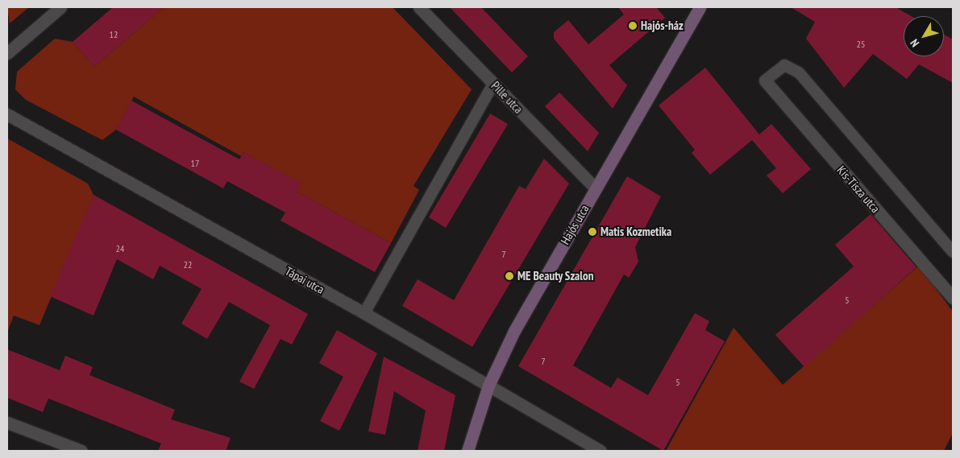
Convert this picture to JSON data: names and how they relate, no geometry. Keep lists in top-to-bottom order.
{
  "streets": {
    "main road": ["Hajós utca"],
    "street": ["Pille utca", "Kis-Tisza utca", "Tápai utca"]
  },
  "crossings": [
    ["Pille utca", "Hajós utca"],
    ["Hajós utca", "Tápai utca"]
  ],
  "places": ["Hajós-ház", "Matis Kozmetika", "ME Beauty Szalon"],
  "house_numbers": [
    "12",
    "25",
    "17",
    "24",
    "7",
    "22",
    "5",
    "7",
    "5"
  ],
  "north": "bottom left"
}
